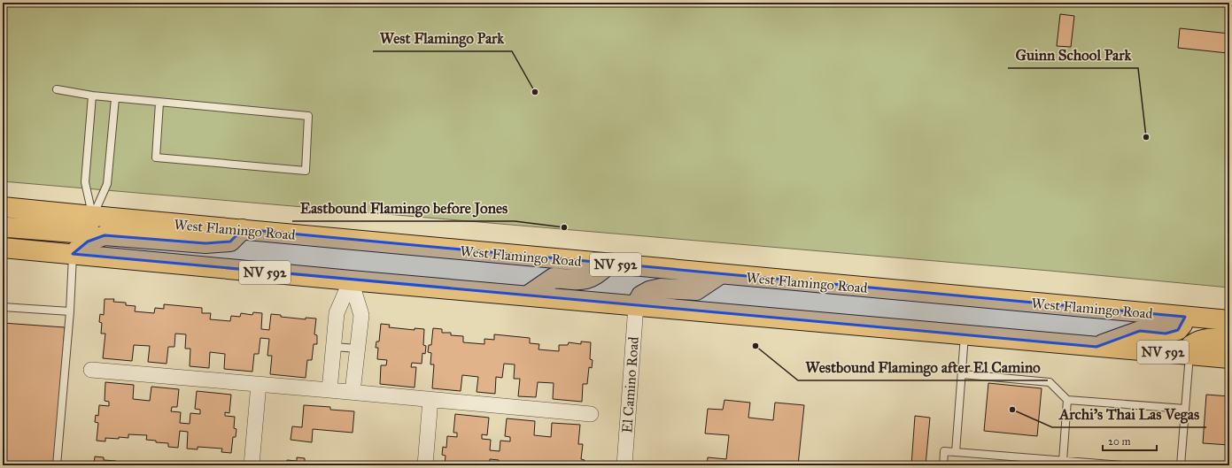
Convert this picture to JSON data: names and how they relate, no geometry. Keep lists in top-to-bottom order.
{
  "streets": {
    "main road": ["West Flamingo Road", "NV 592"],
    "street": ["El Camino Road"]
  },
  "crossings": [
    ["NV 592", "El Camino Road"]
  ],
  "places": [
    "West Flamingo Park",
    "Guinn School Park",
    "Eastbound Flamingo before Jones",
    "Westbound Flamingo after El Camino",
    "Archi's Thai Las Vegas"
  ],
  "scale_bar": "20 m"
}
